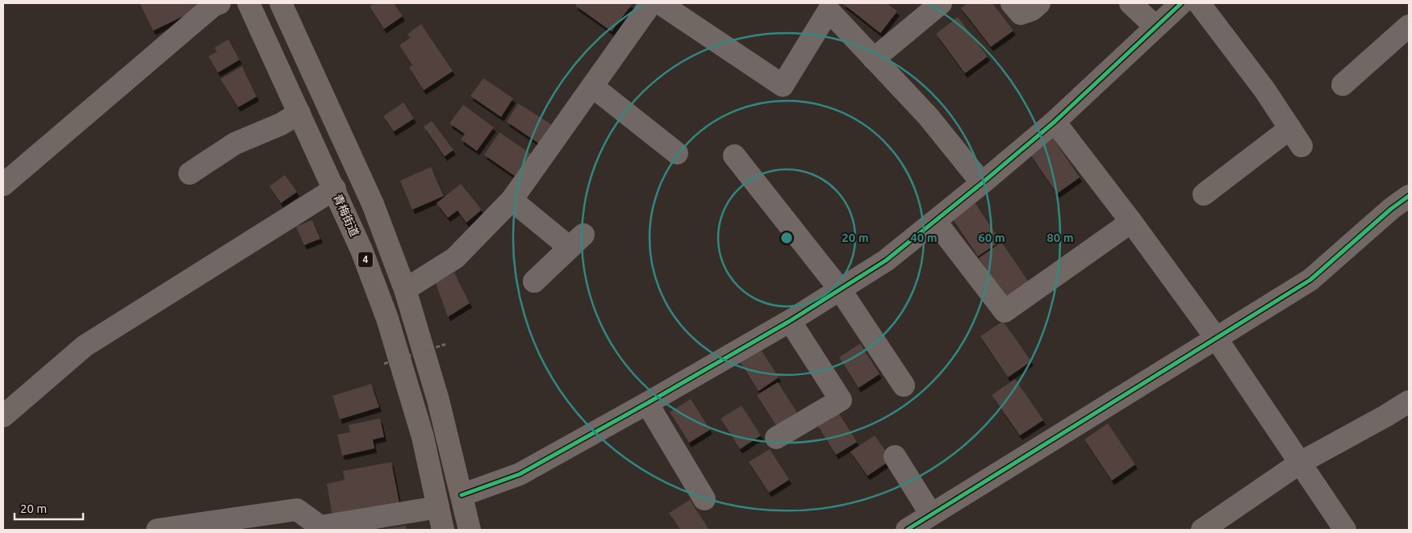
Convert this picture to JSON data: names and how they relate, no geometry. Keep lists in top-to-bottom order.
{
  "streets": {
    "main road": ["青梅街道", "4"]
  },
  "scale_bar": "20 m",
  "rings": [
    "20 m",
    "40 m",
    "60 m",
    "80 m"
  ]
}
